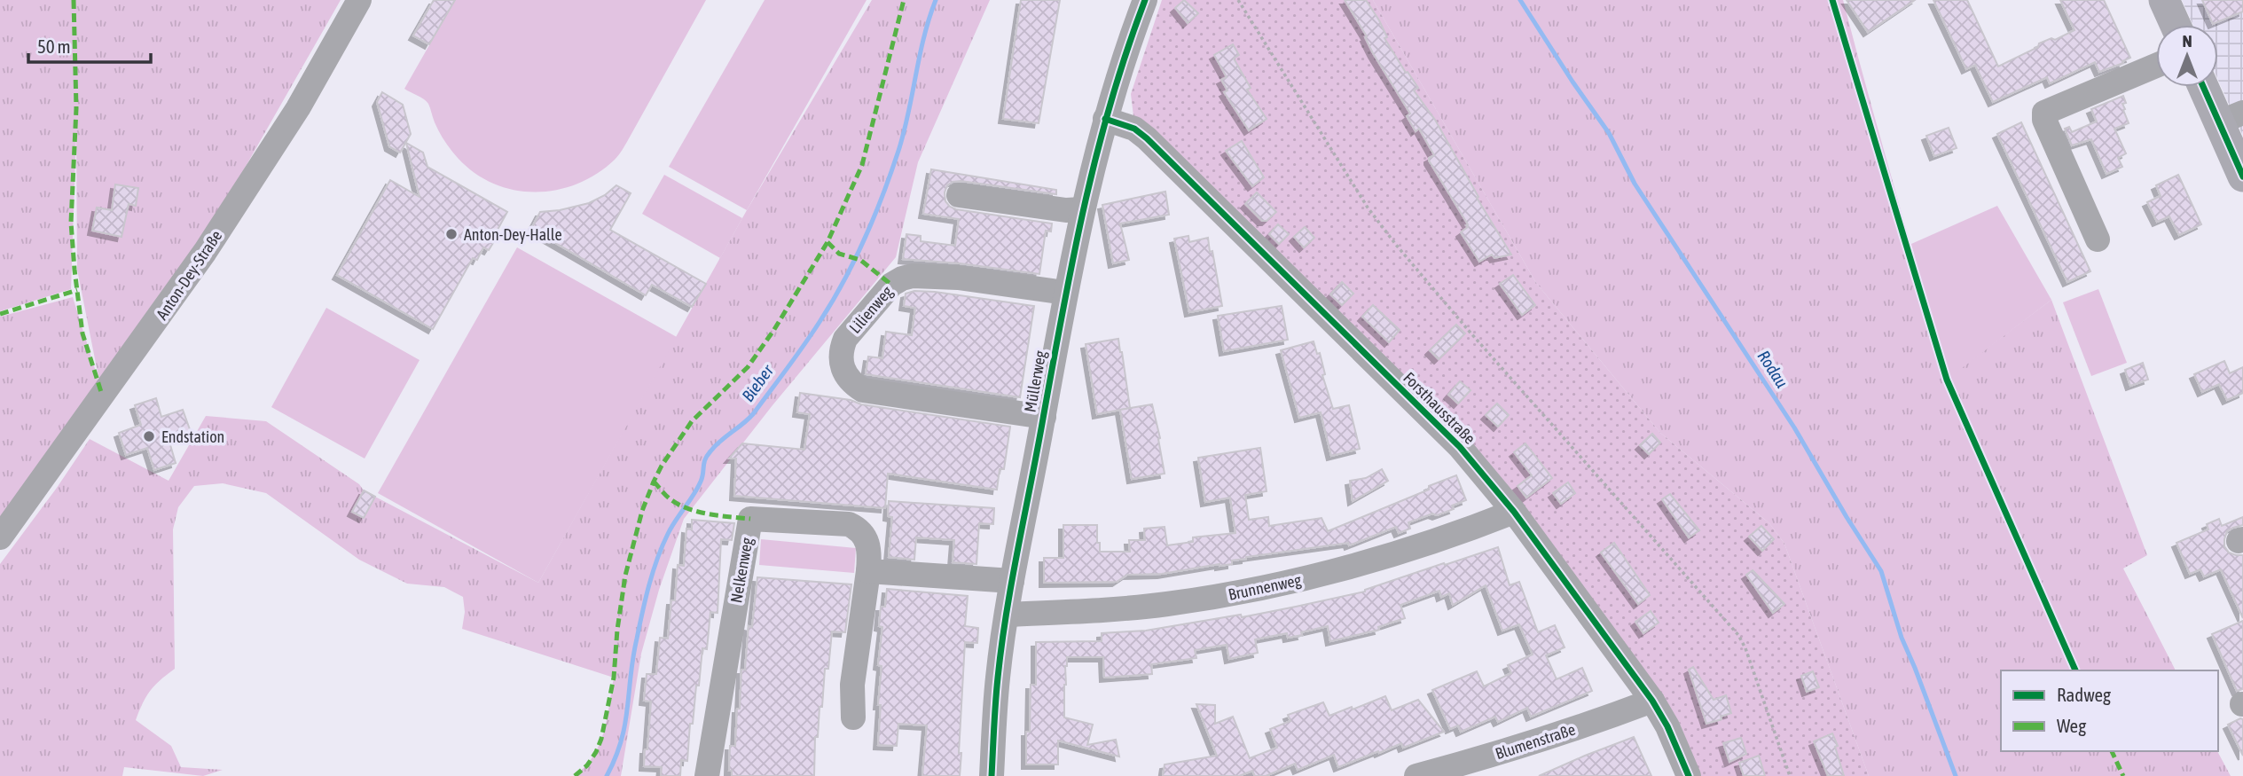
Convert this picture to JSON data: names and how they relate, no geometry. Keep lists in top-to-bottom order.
{
  "streets": {
    "street": [
      "Anton-Dey-Straße",
      "Lilienweg",
      "Müllerweg",
      "Forsthausstraße",
      "Nelkenweg",
      "Brunnenweg",
      "Blumenstraße"
    ]
  },
  "crossings": [
    ["Lilienweg", "Müllerweg"],
    ["Müllerweg", "Forsthausstraße"],
    ["Müllerweg", "Brunnenweg"],
    ["Forsthausstraße", "Brunnenweg"],
    ["Forsthausstraße", "Blumenstraße"]
  ],
  "water": ["Rodau", "Bieber"],
  "places": ["Anton-Dey-Halle", "Endstation"],
  "legend": ["Radweg", "Weg"],
  "scale_bar": "50 m",
  "north": "top"
}
